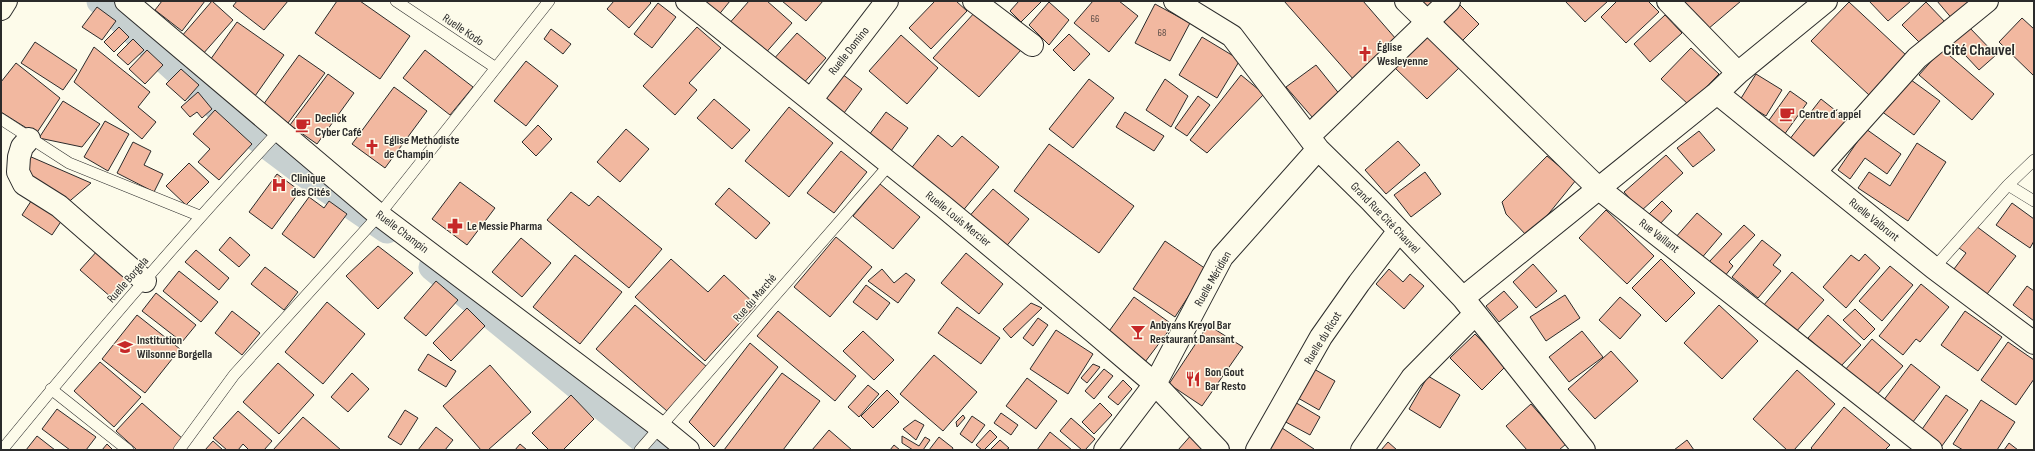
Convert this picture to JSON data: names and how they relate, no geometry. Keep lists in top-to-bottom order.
{
  "streets": {
    "street": [
      "Ruelle Domino",
      "Grand Rue Cité Chauvel",
      "Ruelle Louis Mercier",
      "Ruelle Valbrunt",
      "Ruelle Champin",
      "Rue Vaillant",
      "Ruelle Méridien",
      "Ruelle du Ricot"
    ],
    "lane": ["Ruelle Kodo", "Ruelle Borgela", "Rue du Marché"]
  },
  "crossings": [
    ["Ruelle Domino", "Ruelle Louis Mercier"],
    ["Grand Rue Cité Chauvel", "Ruelle Méridien"],
    ["Grand Rue Cité Chauvel", "Ruelle du Ricot"],
    ["Ruelle Louis Mercier", "Ruelle Méridien"],
    ["Ruelle Louis Mercier", "Rue du Marché"],
    ["Ruelle Champin", "Ruelle Borgela"],
    ["Ruelle Champin", "Rue du Marché"],
    ["Rue Vaillant", "Ruelle Méridien"]
  ],
  "districts": ["Cité Chauvel"],
  "places": {
    "church": ["Église Wesleyenne", "Eglise Methodiste de Champin"],
    "cafe": ["Centre d´appel", "Declick Cyber Café"],
    "hospital": ["Clinique des Cités"],
    "pharmacy": ["Le Messie Pharma"],
    "bar": ["Anbyans Kreyol Bar Restaurant Dansant"],
    "school or university": ["Institution Wilsonne Borgella"],
    "restaurant": ["Bon Gout Bar Resto"]
  },
  "house_numbers": ["66", "68"]
}
